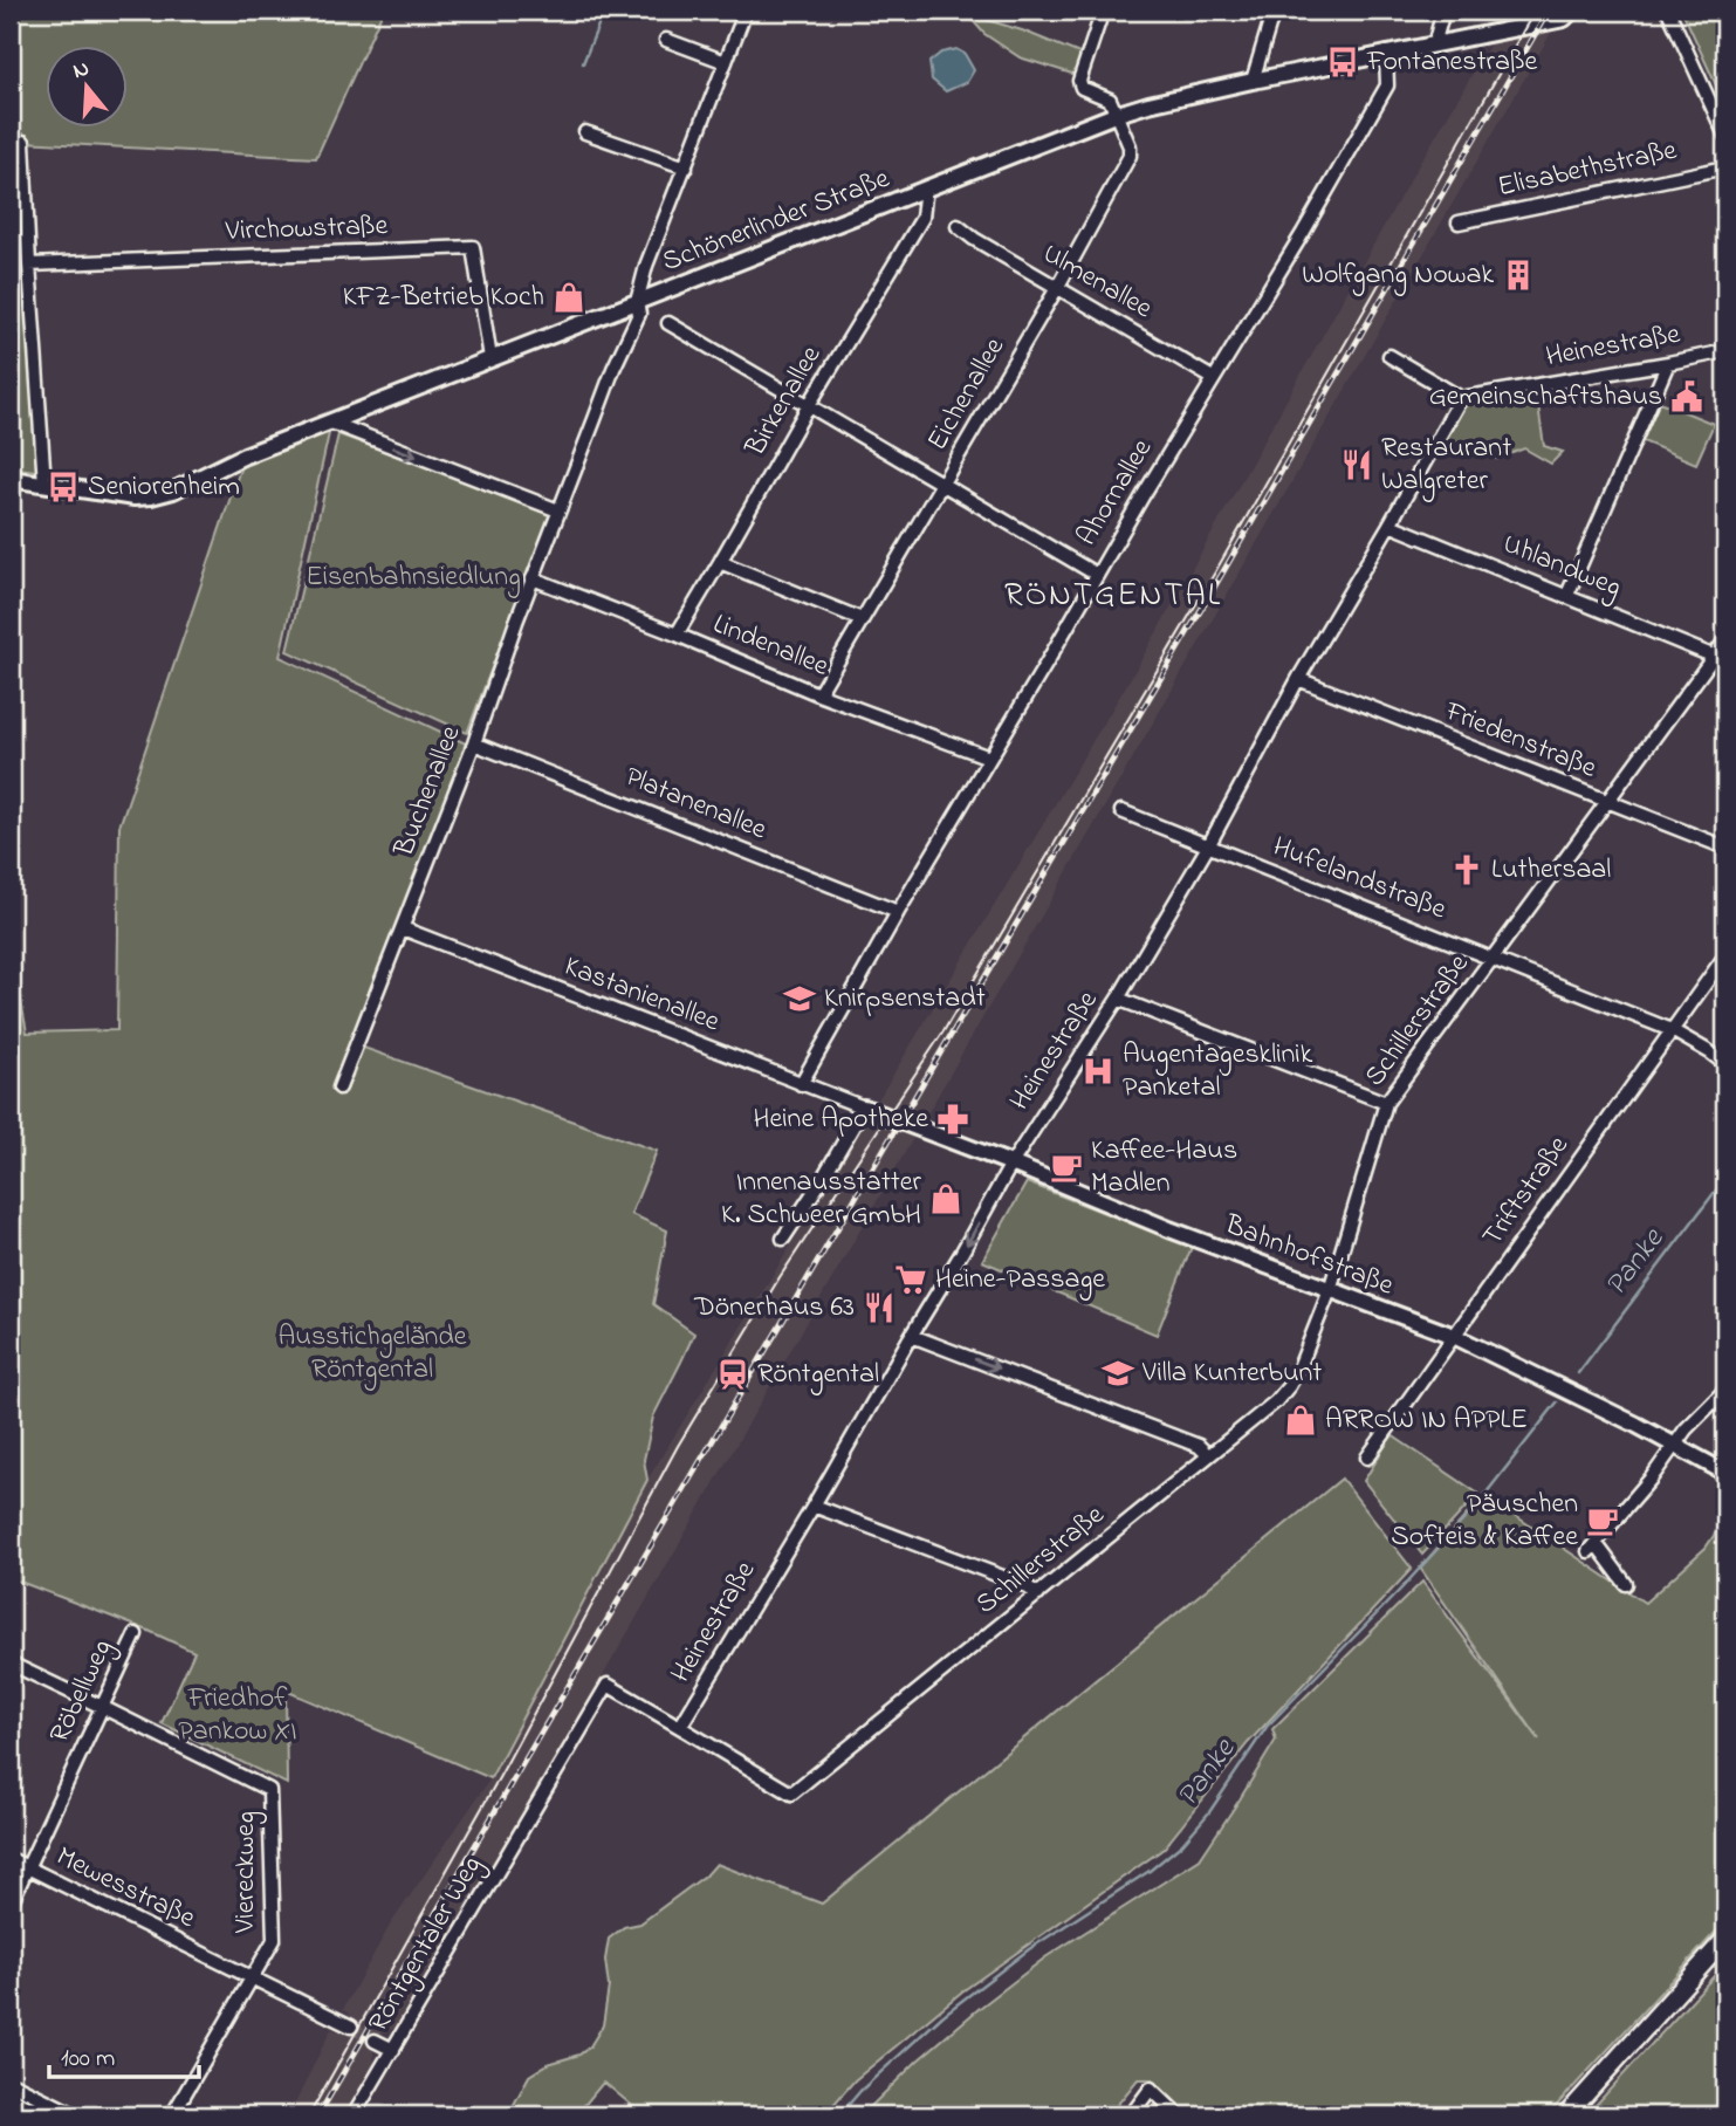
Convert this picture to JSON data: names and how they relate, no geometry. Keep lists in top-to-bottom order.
{
  "streets": {
    "street": [
      "Elisabethstraße",
      "Schönerlinder Straße",
      "Virchowstraße",
      "Ulmenallee",
      "Heinestraße",
      "Eichenallee",
      "Birkenallee",
      "Ahornallee",
      "Uhlandweg",
      "Lindenallee",
      "Friedenstraße",
      "Buchenallee",
      "Platanenallee",
      "Hufelandstraße",
      "Kastanienallee",
      "Schillerstraße",
      "Triftstraße",
      "Bahnhofstraße",
      "Röbellweg",
      "Viereckweg",
      "Mewesstraße",
      "Röntgentaler Weg"
    ]
  },
  "crossings": [
    ["Schönerlinder Straße", "Virchowstraße"],
    ["Schönerlinder Straße", "Eichenallee"],
    ["Schönerlinder Straße", "Birkenallee"],
    ["Schönerlinder Straße", "Ahornallee"],
    ["Schönerlinder Straße", "Buchenallee"],
    ["Ulmenallee", "Eichenallee"],
    ["Ulmenallee", "Ahornallee"],
    ["Heinestraße", "Uhlandweg"],
    ["Heinestraße", "Friedenstraße"],
    ["Heinestraße", "Hufelandstraße"],
    ["Heinestraße", "Schillerstraße"],
    ["Heinestraße", "Bahnhofstraße"],
    ["Heinestraße", "Röntgentaler Weg"],
    ["Eichenallee", "Lindenallee"],
    ["Birkenallee", "Lindenallee"],
    ["Ahornallee", "Lindenallee"],
    ["Ahornallee", "Platanenallee"],
    ["Ahornallee", "Kastanienallee"],
    ["Uhlandweg", "Schillerstraße"],
    ["Lindenallee", "Buchenallee"],
    ["Friedenstraße", "Schillerstraße"],
    ["Buchenallee", "Platanenallee"],
    ["Buchenallee", "Kastanienallee"],
    ["Hufelandstraße", "Schillerstraße"],
    ["Hufelandstraße", "Triftstraße"],
    ["Kastanienallee", "Bahnhofstraße"],
    ["Schillerstraße", "Bahnhofstraße"],
    ["Schillerstraße", "Röntgentaler Weg"],
    ["Triftstraße", "Bahnhofstraße"],
    ["Röbellweg", "Viereckweg"],
    ["Röbellweg", "Mewesstraße"],
    ["Viereckweg", "Mewesstraße"]
  ],
  "districts": ["RÖNTGENTAL"],
  "water": ["Panke"],
  "parks": ["Eisenbahnsiedlung", "Ausstichgelände Röntgental", "Friedhof Pankow XI"],
  "places": {
    "bus stop": ["Fontanestraße", "Seniorenheim"],
    "building": ["Wolfgang Nowak"],
    "shop": ["KFZ-Betrieb Koch", "Innenausstatter K. Schweer GmbH", "ARROW IN APPLE"],
    "public building": ["Gemeinschaftshaus"],
    "restaurant": ["Restaurant Walgreter", "Dönerhaus 63"],
    "church": ["Luthersaal"],
    "school or university": ["Knirpsenstadt", "Villa Kunterbunt"],
    "hospital": ["Augentagesklinik Panketal"],
    "pharmacy": ["Heine Apotheke"],
    "cafe": ["Kaffee-Haus Madlen", "Päuschen Softeis & Kaffee"],
    "supermarket": ["Heine-Passage"],
    "station": ["Röntgental"]
  },
  "scale_bar": "100 m",
  "north": "top"
}
